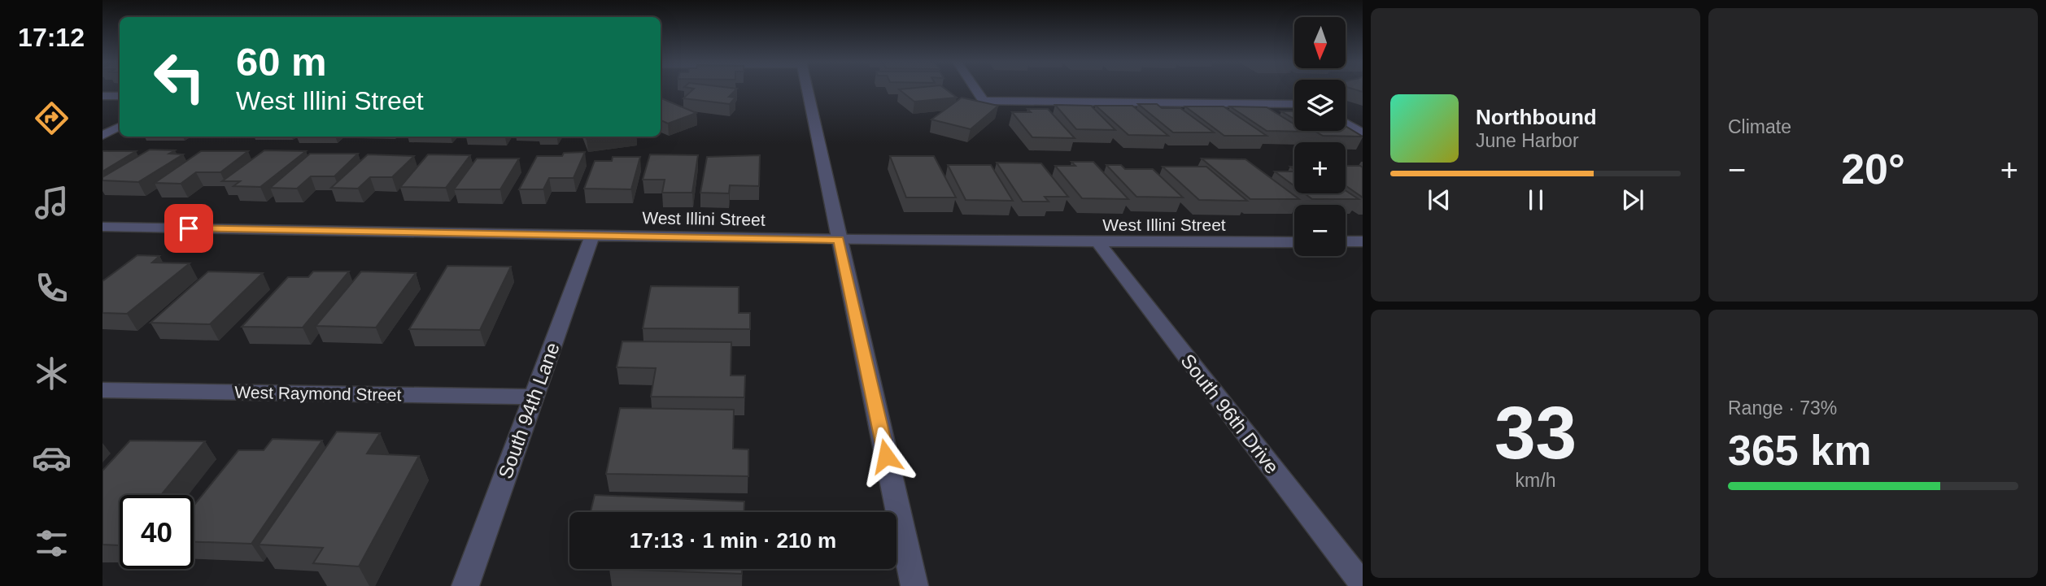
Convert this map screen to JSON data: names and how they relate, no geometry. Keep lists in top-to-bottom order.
{
  "streets": {
    "street": [
      "West Illini Street",
      "West Raymond Street",
      "South 94th Lane",
      "South 96th Drive"
    ]
  },
  "crossings": [
    ["West Illini Street", "South 94th Lane"],
    ["West Illini Street", "South 96th Drive"],
    ["West Raymond Street", "South 94th Lane"]
  ],
  "north": "bottom",
  "page": {
    "tabs": "17:12",
    "tile": [
      "Climate",
      ["33", "km/h"],
      ["Range · 73%", "365 km"]
    ],
    "map_buttons": ["+", "−"],
    "turn": ["60 m", "West Illini Street"],
    "song": ["Northbound", "June Harbor"],
    "heat": ["−", "20°", "+"],
    "limit": "40",
    "trip": "17:13 · 1 min · 210 m"
  }
}
